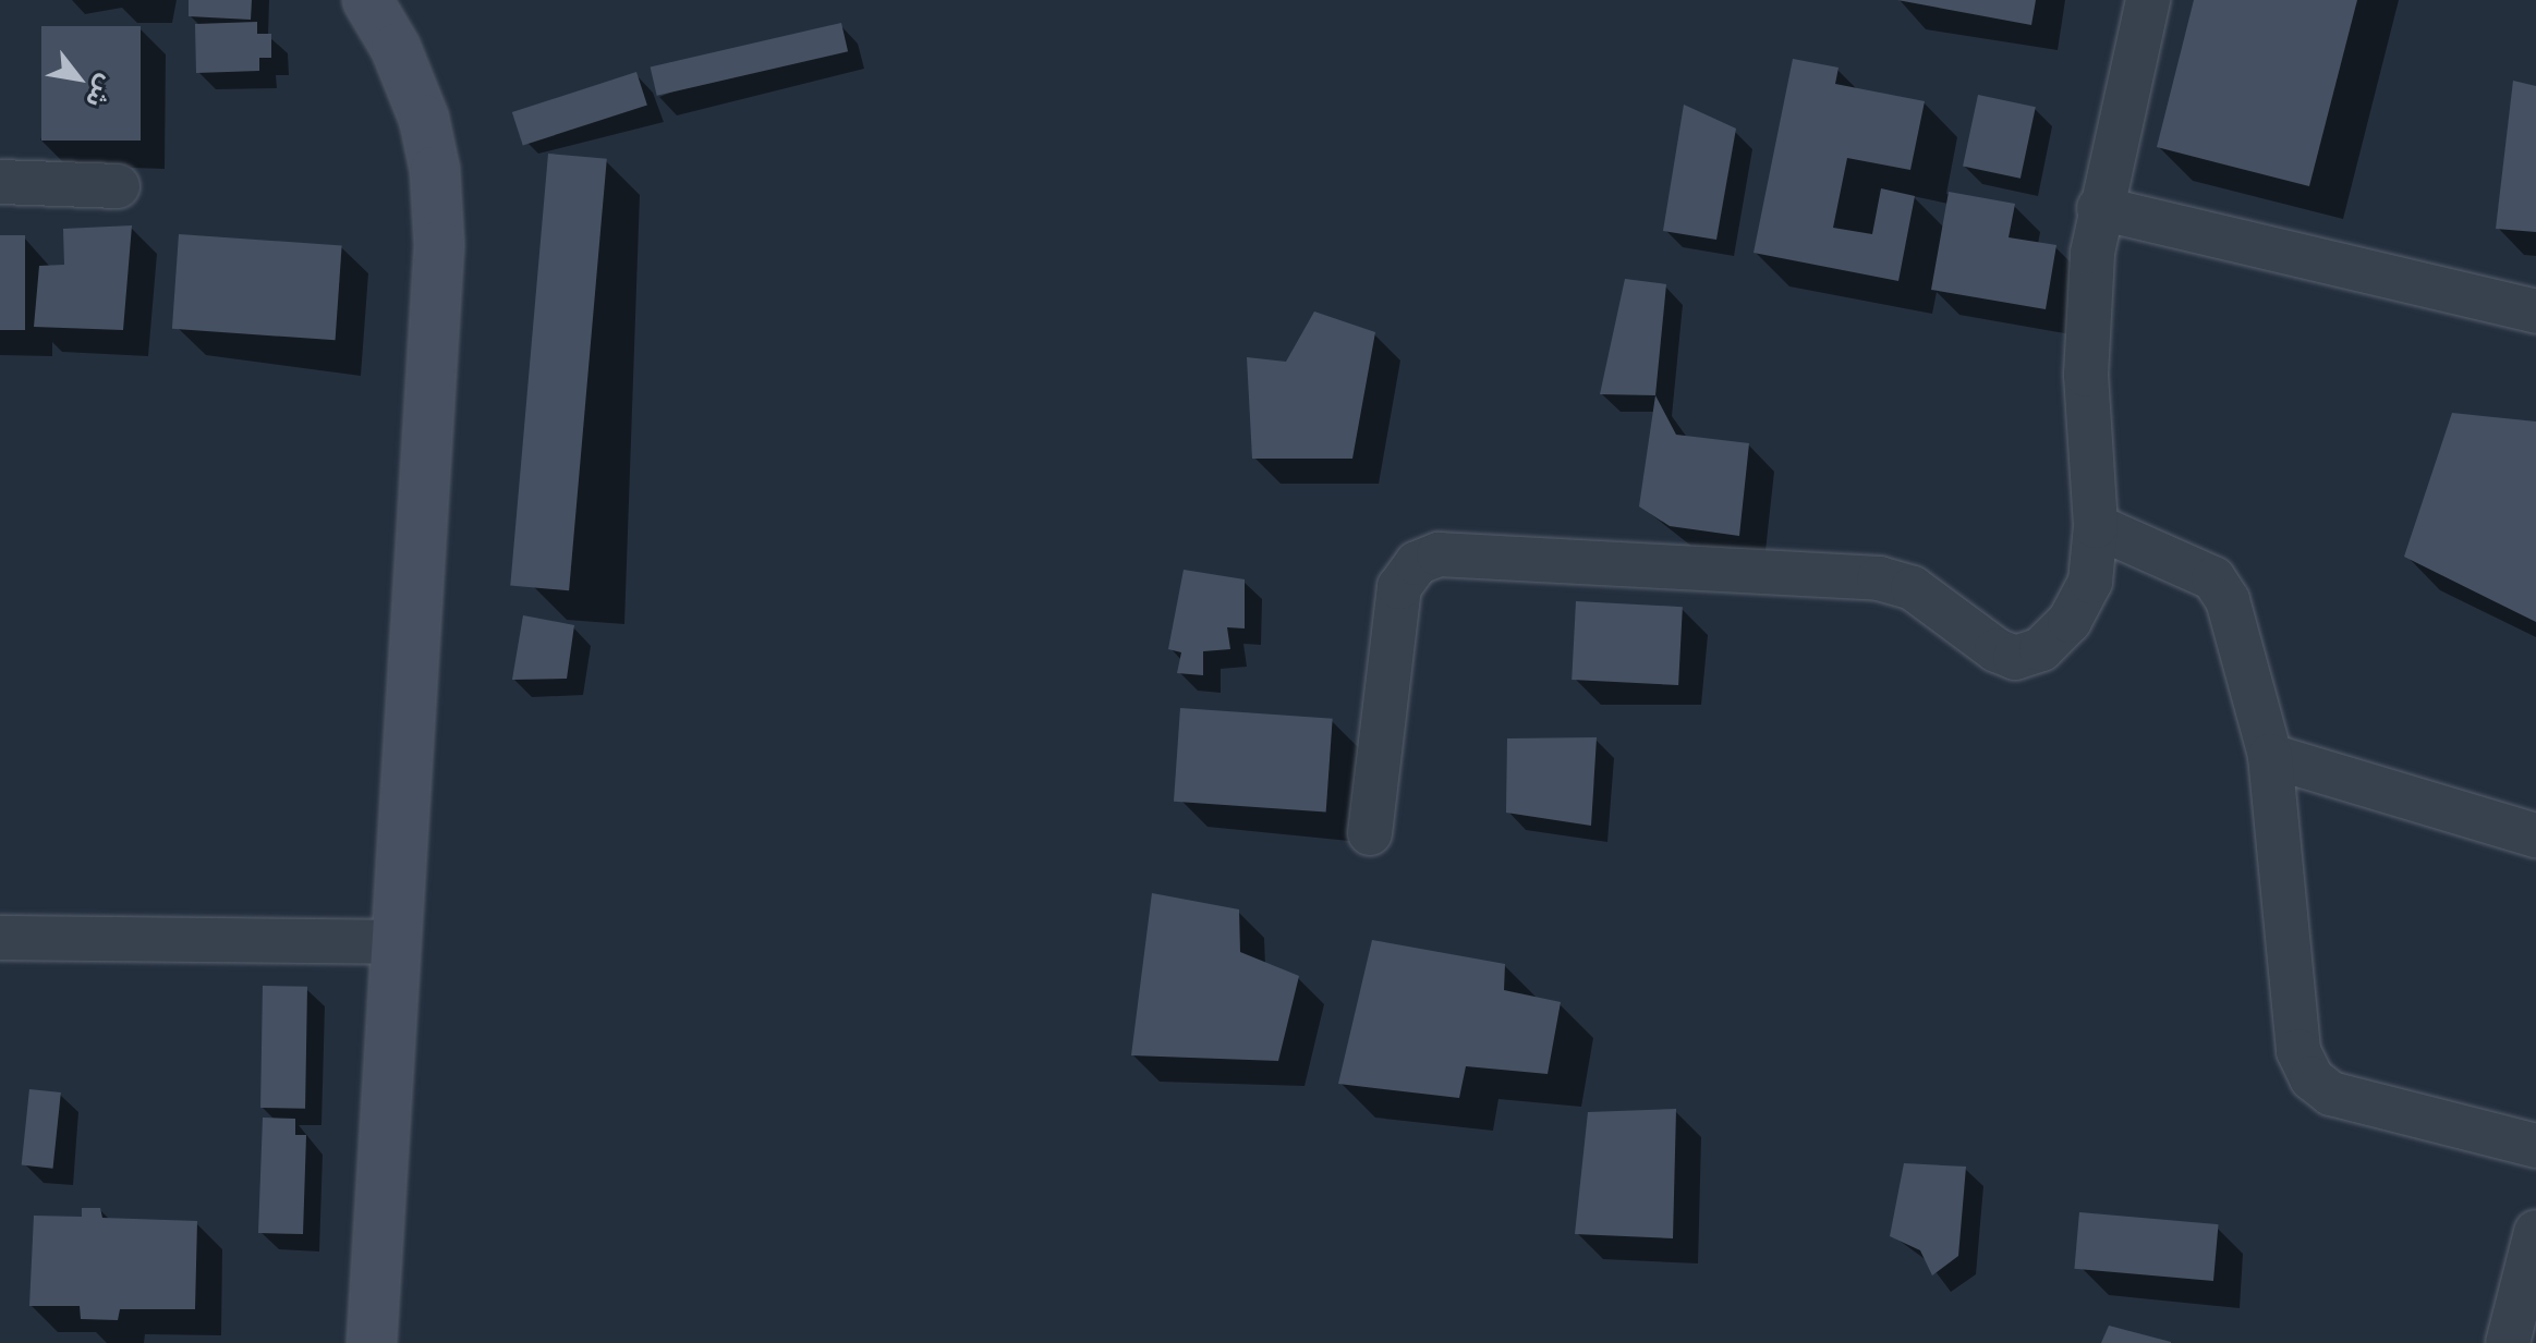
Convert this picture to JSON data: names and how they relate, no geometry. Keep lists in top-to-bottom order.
{
  "north": "bottom right"
}
